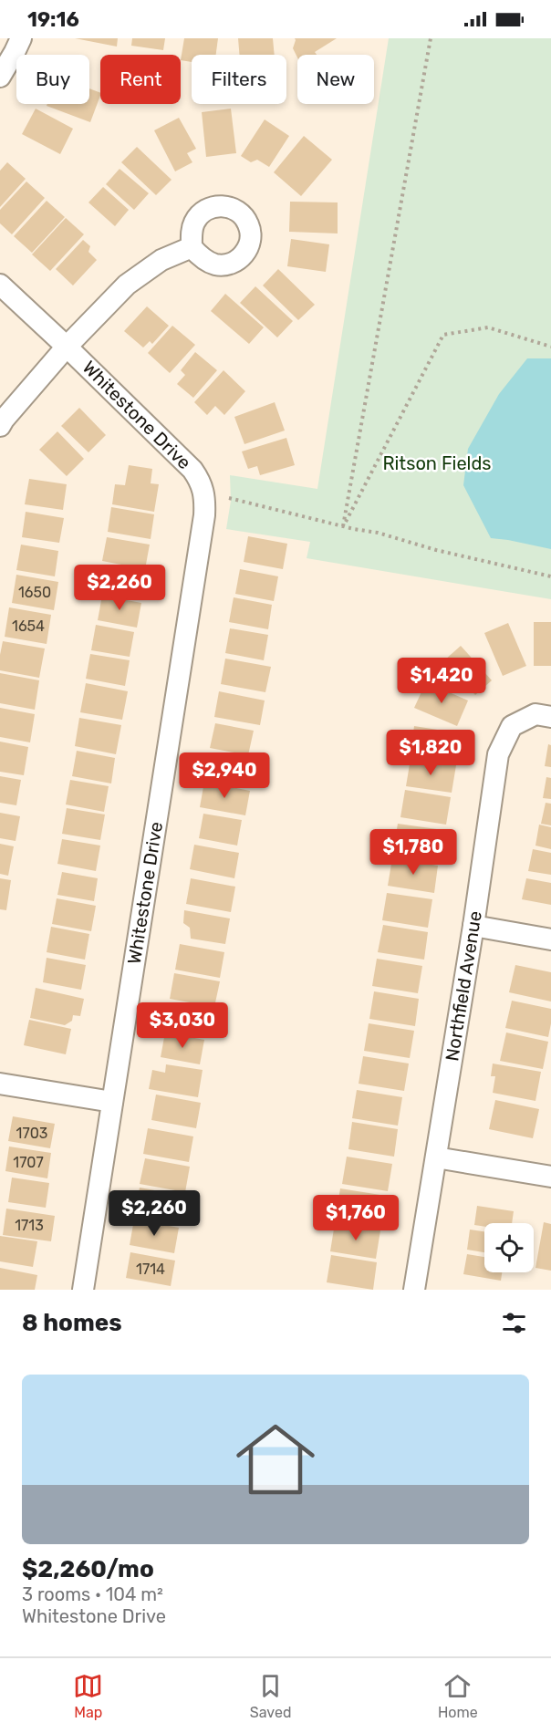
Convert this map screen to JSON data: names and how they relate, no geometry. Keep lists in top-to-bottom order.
{
  "streets": {
    "street": ["Whitestone Drive", "Northfield Avenue"]
  },
  "parks": ["Ritson Fields"],
  "house_numbers": [
    "1650",
    "1654",
    "1703",
    "1707",
    "1713",
    "1714"
  ],
  "page": {
    "status": "19:16",
    "chip": [
      "Buy",
      "Rent",
      "Filters",
      "New"
    ],
    "price": [
      "$2,260",
      "$1,420",
      "$1,820",
      "$2,940",
      "$1,780",
      "$3,030",
      "$2,260",
      "$1,760"
    ],
    "heading": "8 homes",
    "list": [
      {
        "name": "$2,260/mo",
        "note": "3 rooms · 104 m² · Whitestone Drive"
      }
    ],
    "tabs": ["Map", "Saved", "Home"]
  }
}
